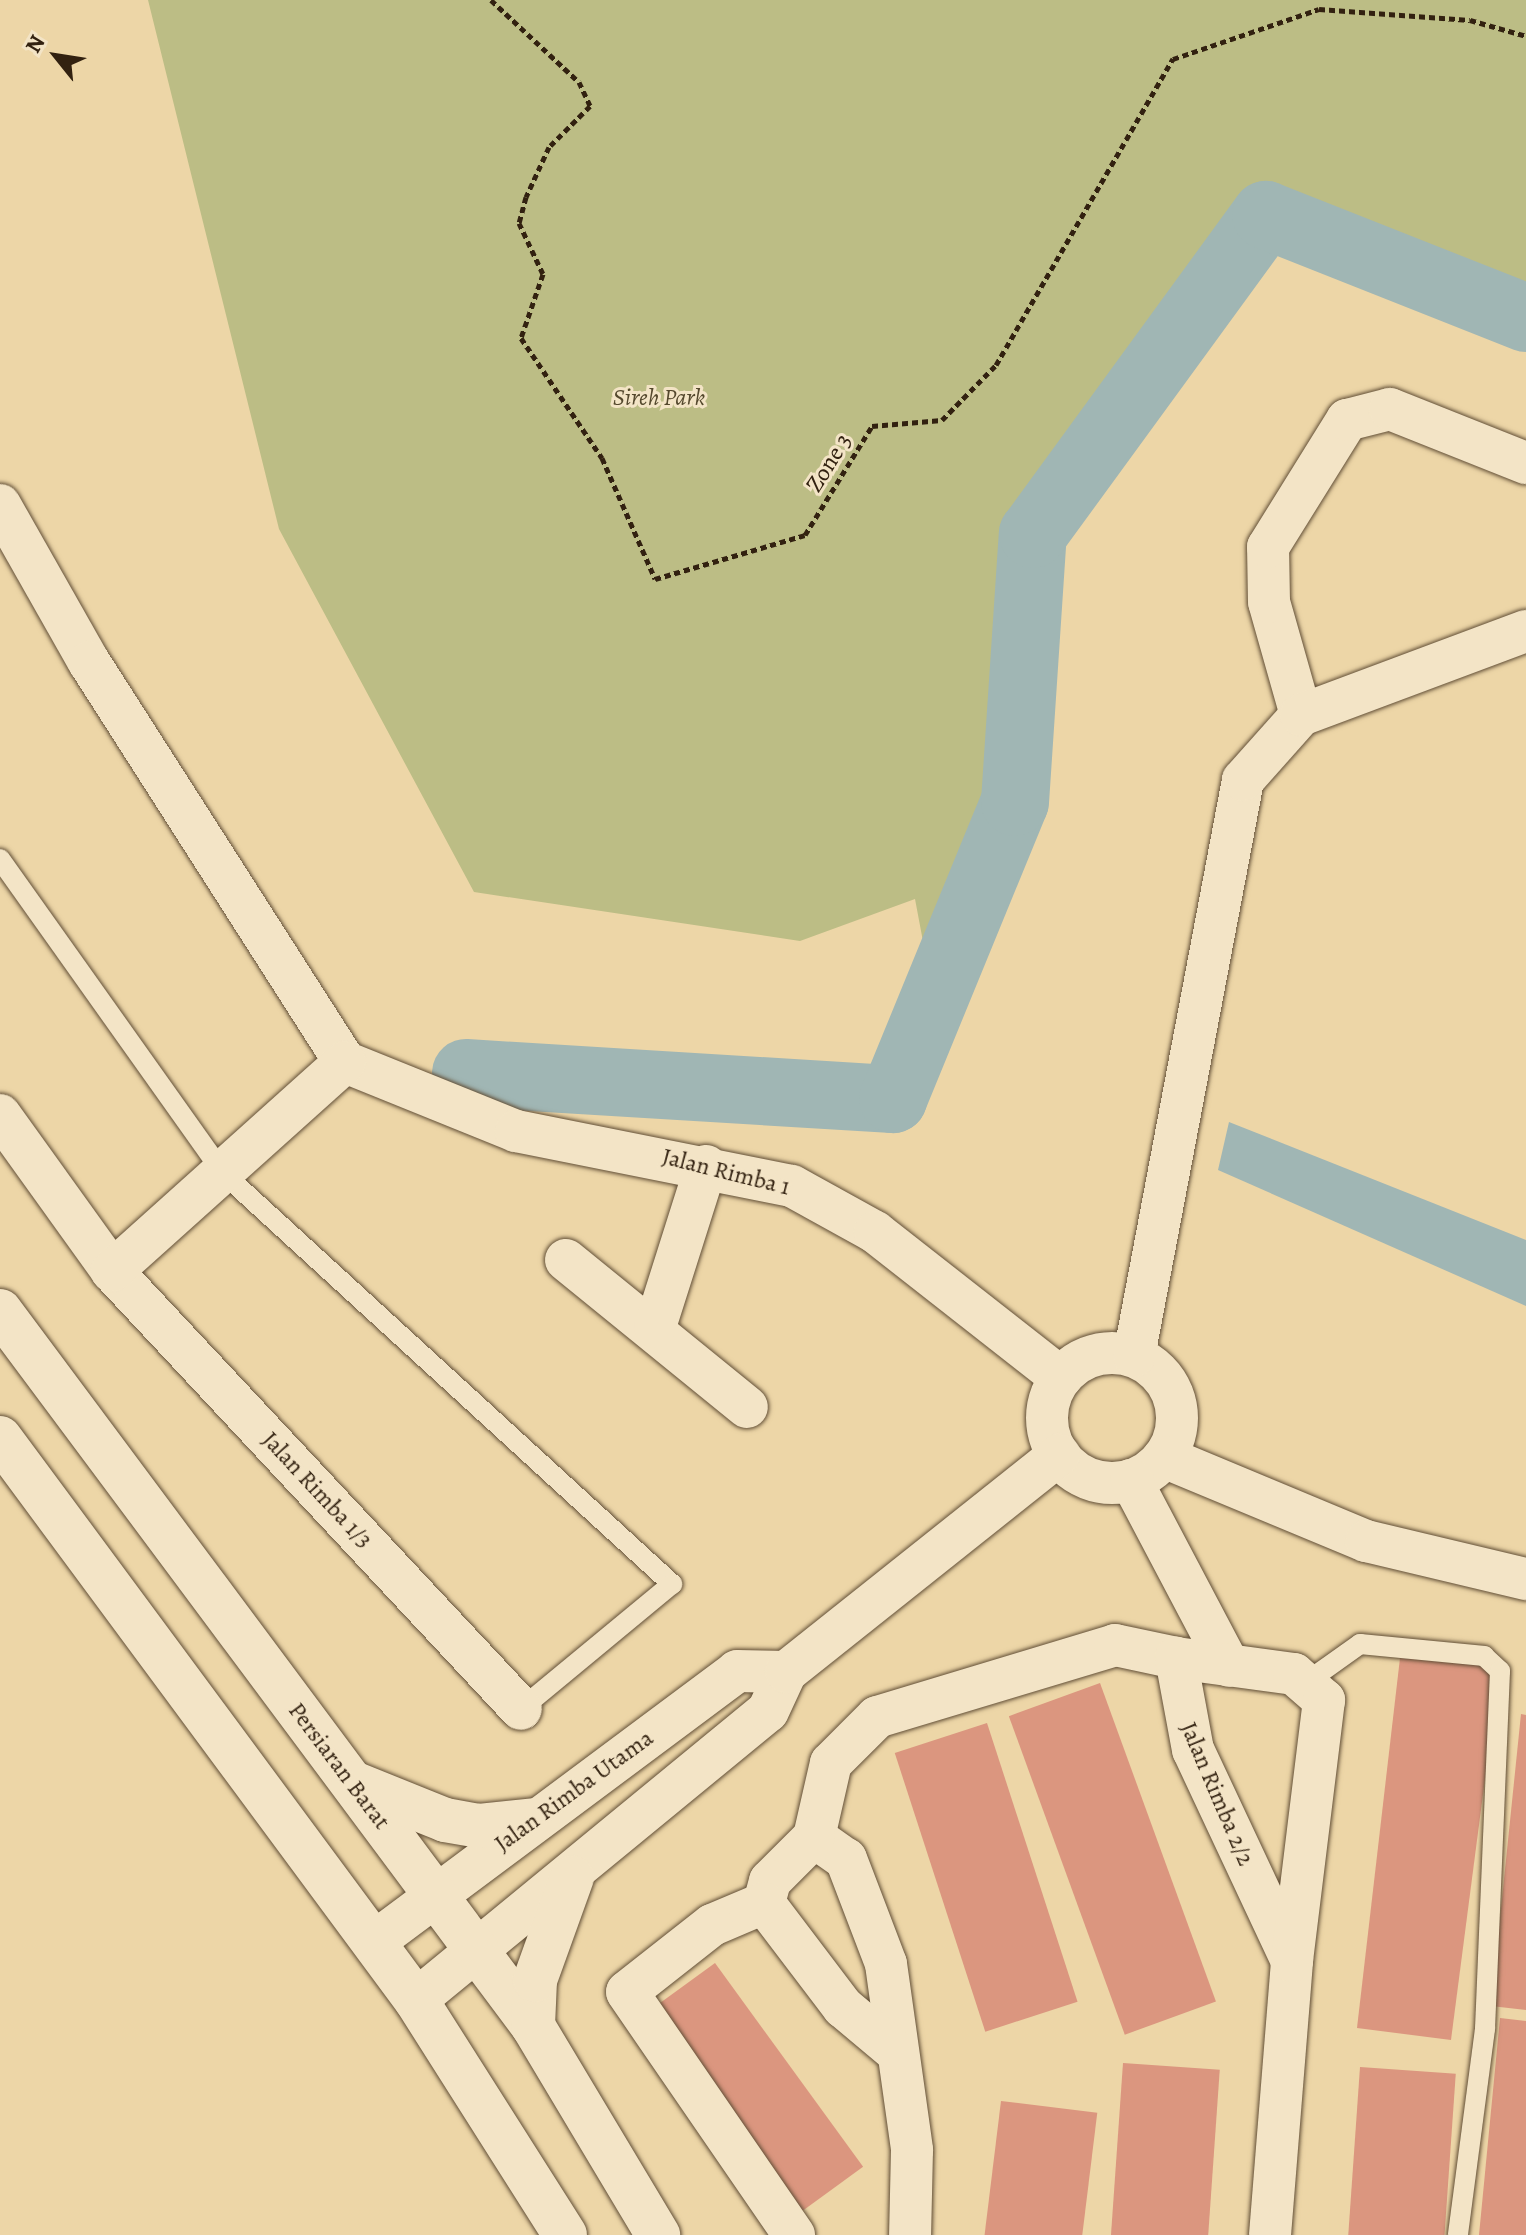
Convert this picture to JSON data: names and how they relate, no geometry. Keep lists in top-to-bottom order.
{
  "streets": {
    "street": [
      "Jalan Rimba 1",
      "Jalan Rimba 1/3",
      "Persiaran Barat",
      "Jalan Rimba Utama",
      "Jalan Rimba 2/2"
    ],
    "path": ["Zone 3"]
  },
  "crossings": [
    ["Persiaran Barat", "Jalan Rimba Utama"]
  ],
  "parks": ["Sireh Park"],
  "north": "top left"
}
